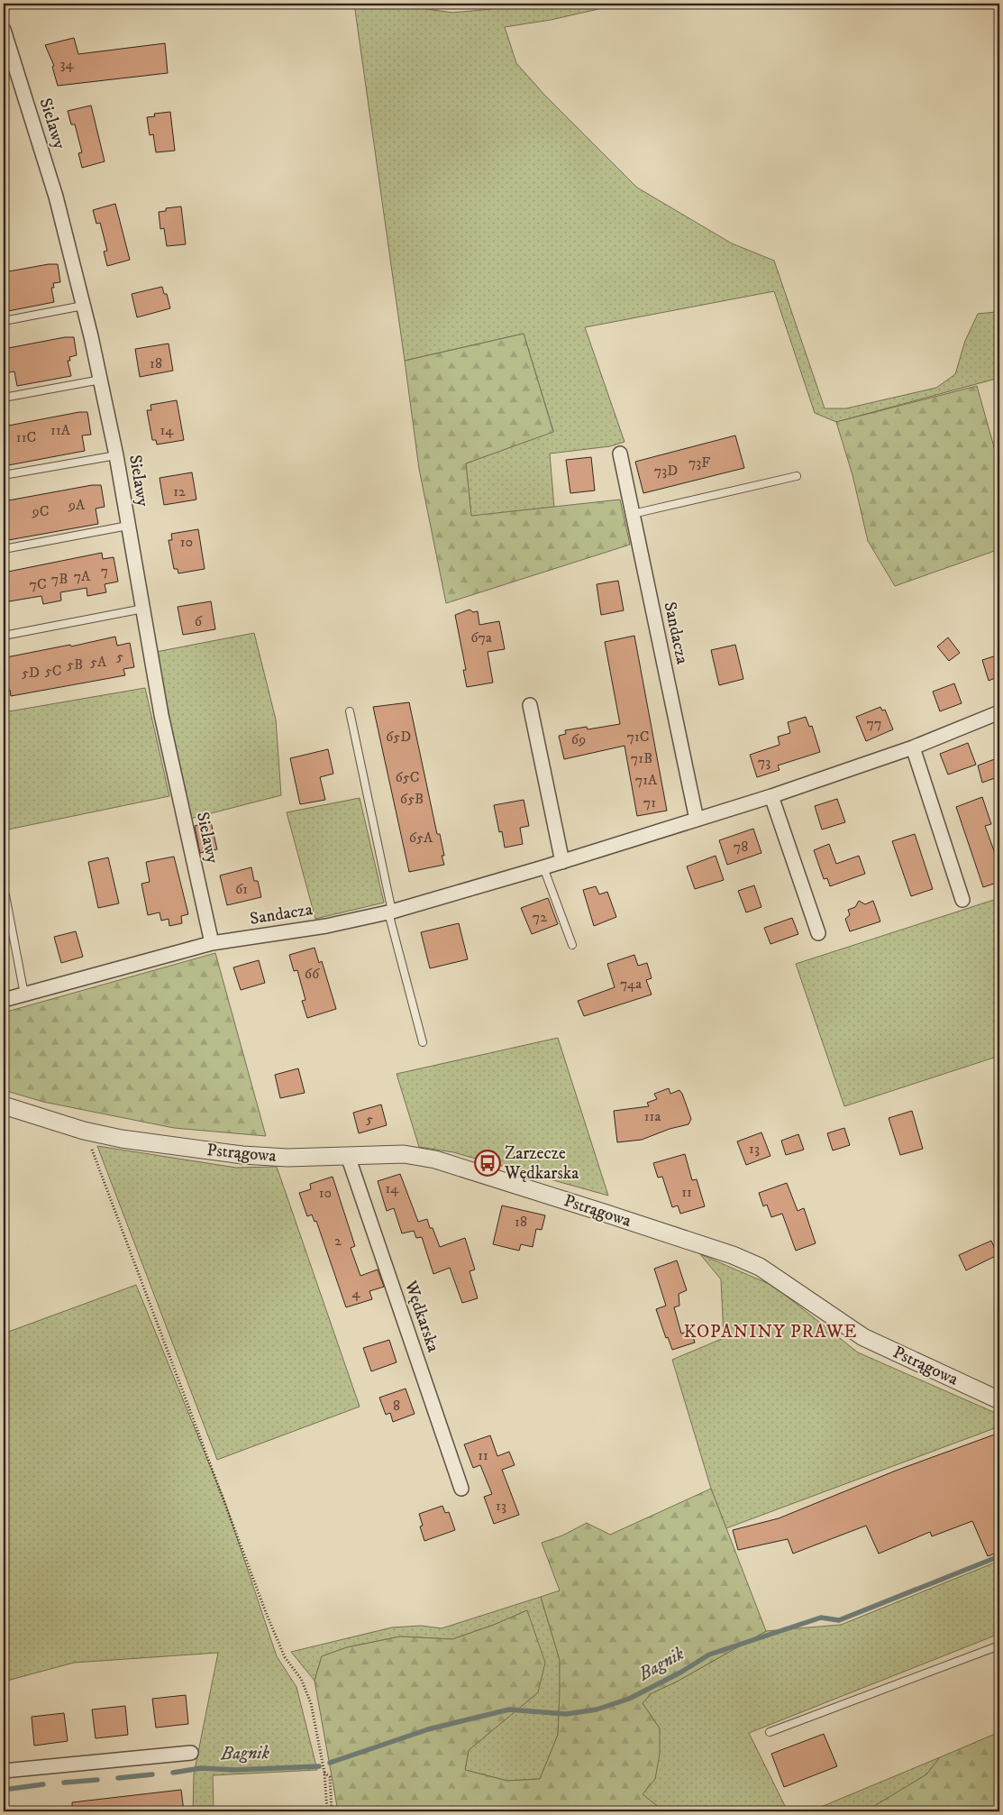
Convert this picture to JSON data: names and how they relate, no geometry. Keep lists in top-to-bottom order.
{
  "streets": {
    "street": [
      "Sielawy",
      "Sandacza",
      "Pstrągowa",
      "Wędkarska"
    ]
  },
  "crossings": [
    ["Sielawy", "Sandacza"],
    ["Pstrągowa", "Wędkarska"]
  ],
  "districts": ["KOPANINY PRAWE"],
  "water": ["Bagnik"],
  "places": {
    "bus stop": ["Zarzecze Wędkarska"]
  },
  "house_numbers": [
    "34",
    "18",
    "11A",
    "14",
    "11C",
    "73F",
    "73D",
    "12",
    "9A",
    "9C",
    "10",
    "7",
    "7A",
    "7B",
    "7C",
    "6",
    "67a",
    "5",
    "5A",
    "5B",
    "5C",
    "5D",
    "77",
    "65D",
    "71C",
    "69",
    "71B",
    "73",
    "65C",
    "71A",
    "65B",
    "71",
    "65A",
    "78",
    "61",
    "72",
    "66",
    "74a",
    "11a",
    "5",
    "13",
    "14",
    "11",
    "10",
    "18",
    "2",
    "4",
    "8",
    "11",
    "13"
  ]
}
